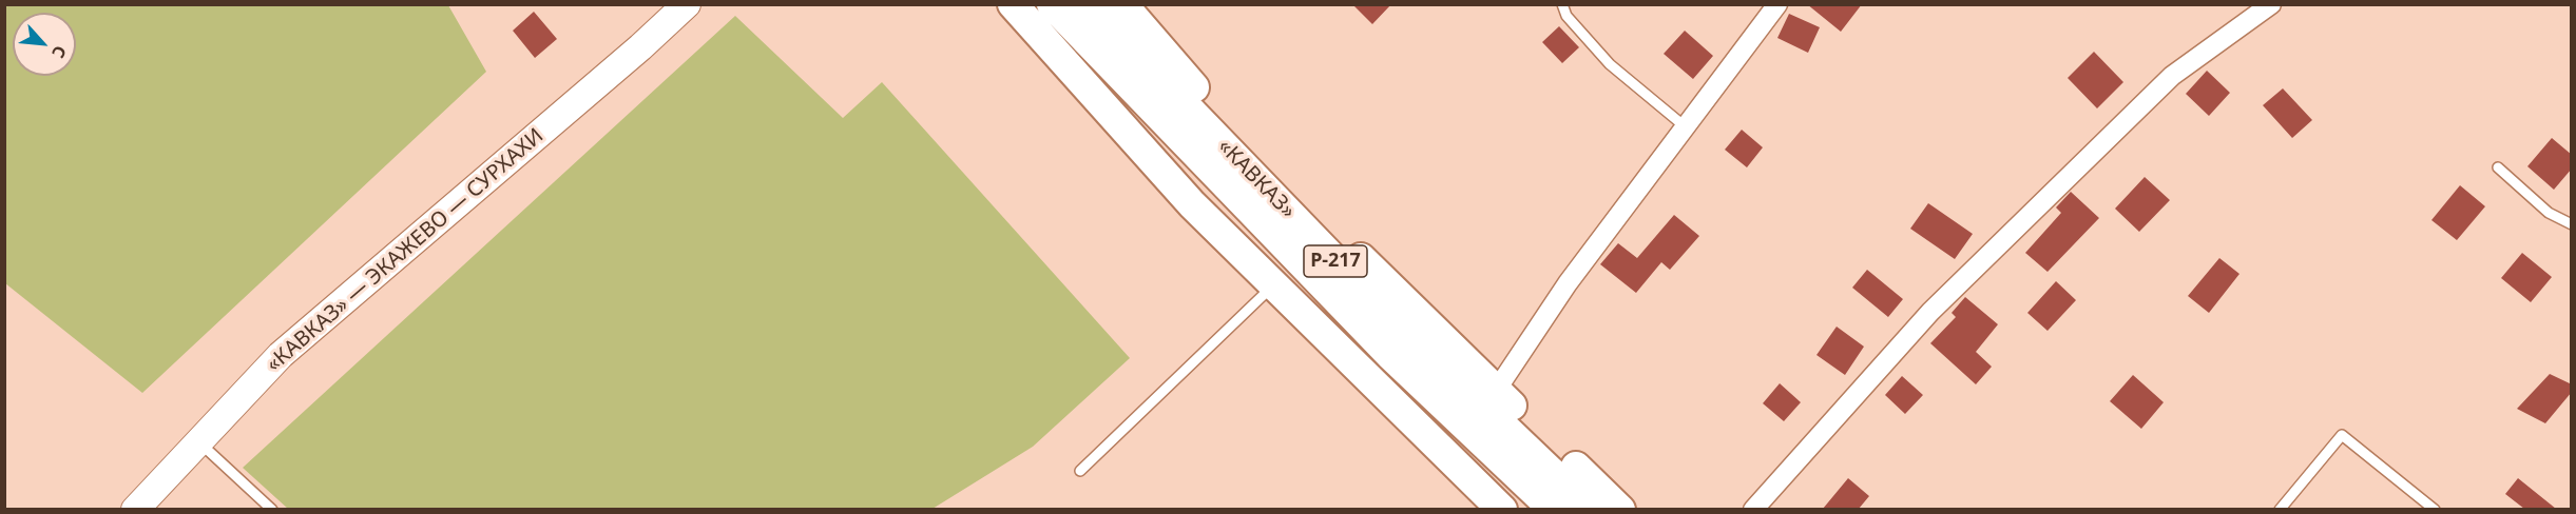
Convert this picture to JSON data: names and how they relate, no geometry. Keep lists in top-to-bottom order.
{
  "streets": {
    "highway": ["«КАВКАЗ»", "Р-217"],
    "main road": ["«КАВКАЗ» — ЭКАЖЕВО — СУРХАХИ"]
  },
  "north": "bottom right"
}
